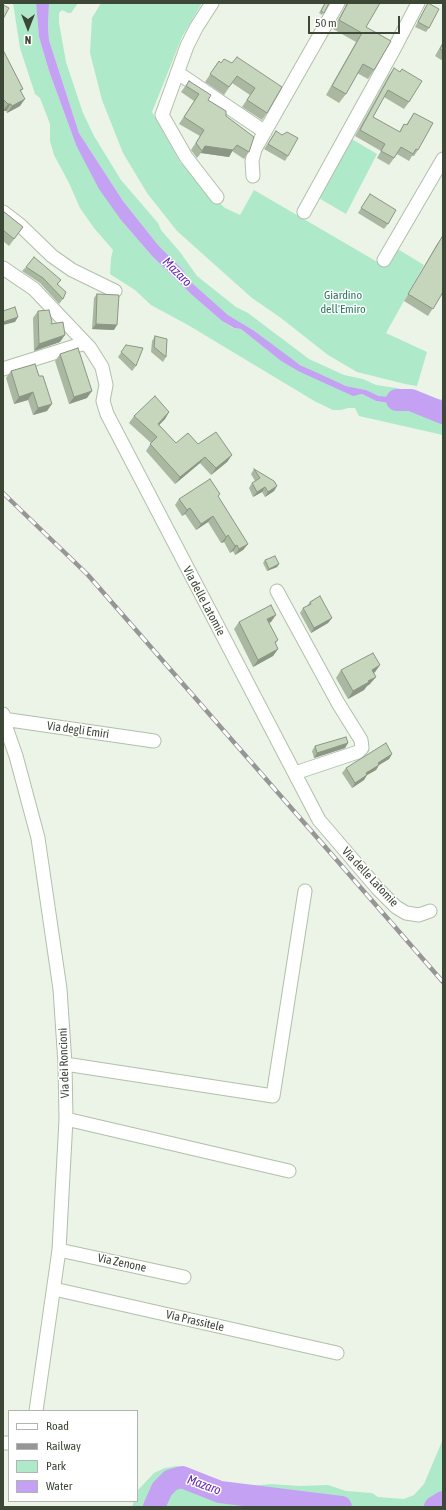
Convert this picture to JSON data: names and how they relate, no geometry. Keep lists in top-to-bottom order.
{
  "streets": {
    "street": [
      "Via delle Latomie",
      "Via degli Emiri",
      "Via dei Roncioni",
      "Via Zenone",
      "Via Prassitele"
    ]
  },
  "crossings": [
    ["Via degli Emiri", "Via dei Roncioni"],
    ["Via dei Roncioni", "Via Zenone"],
    ["Via dei Roncioni", "Via Prassitele"]
  ],
  "water": ["Mazaro"],
  "parks": ["Giardino dell'Emiro"],
  "legend": [
    "Road",
    "Railway",
    "Park",
    "Water"
  ],
  "scale_bar": "50 m",
  "north": "bottom"
}
